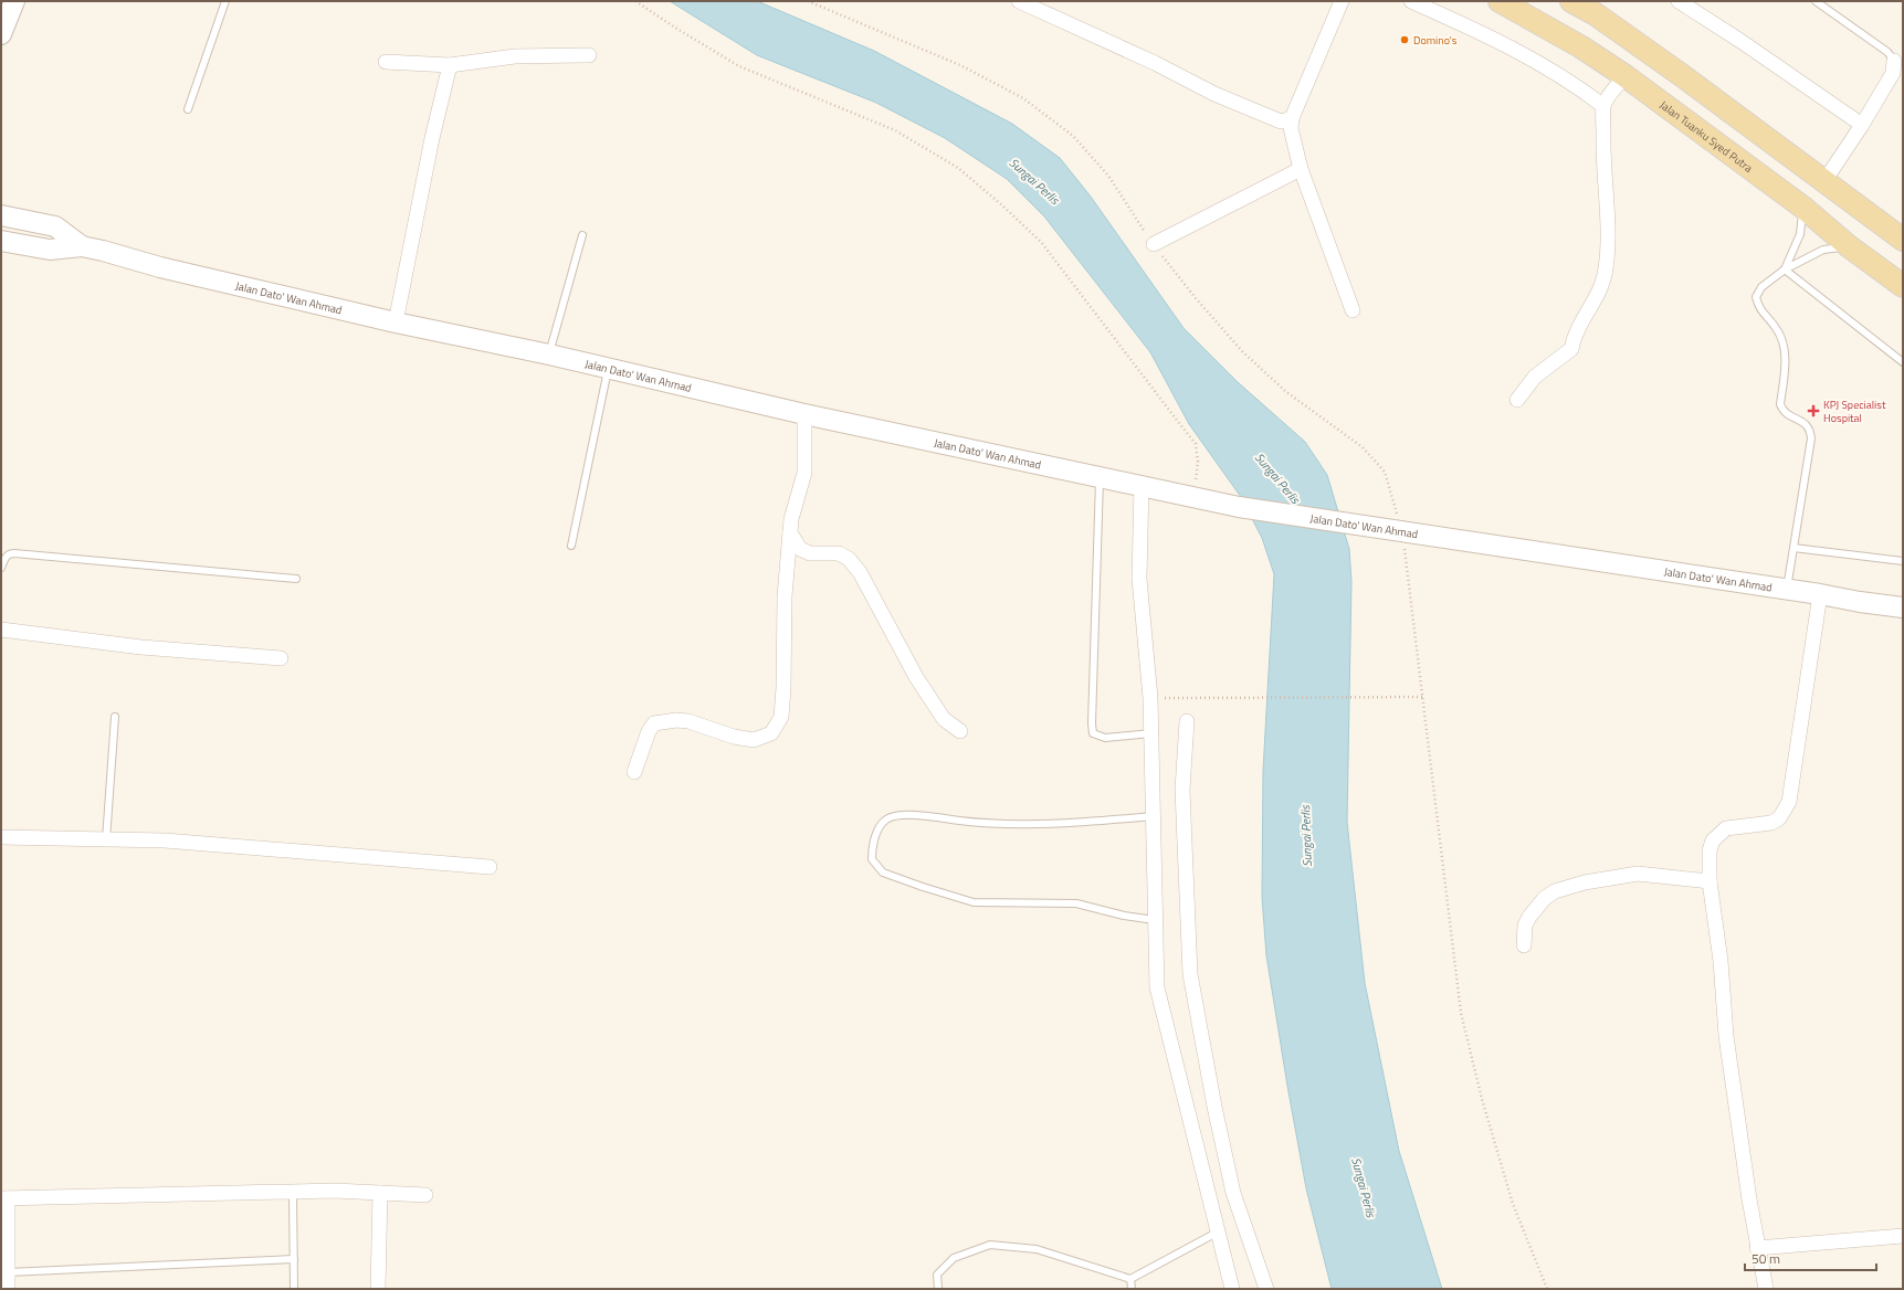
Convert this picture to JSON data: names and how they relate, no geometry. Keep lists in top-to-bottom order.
{
  "streets": {
    "main road": ["Jalan Tuanku Syed Putra", "Jalan Dato' Wan Ahmad"]
  },
  "water": ["Sungai Perlis"],
  "places": {
    "other": ["Domino's"],
    "health": ["KPJ Specialist Hospital"]
  },
  "scale_bar": "50 m"
}
